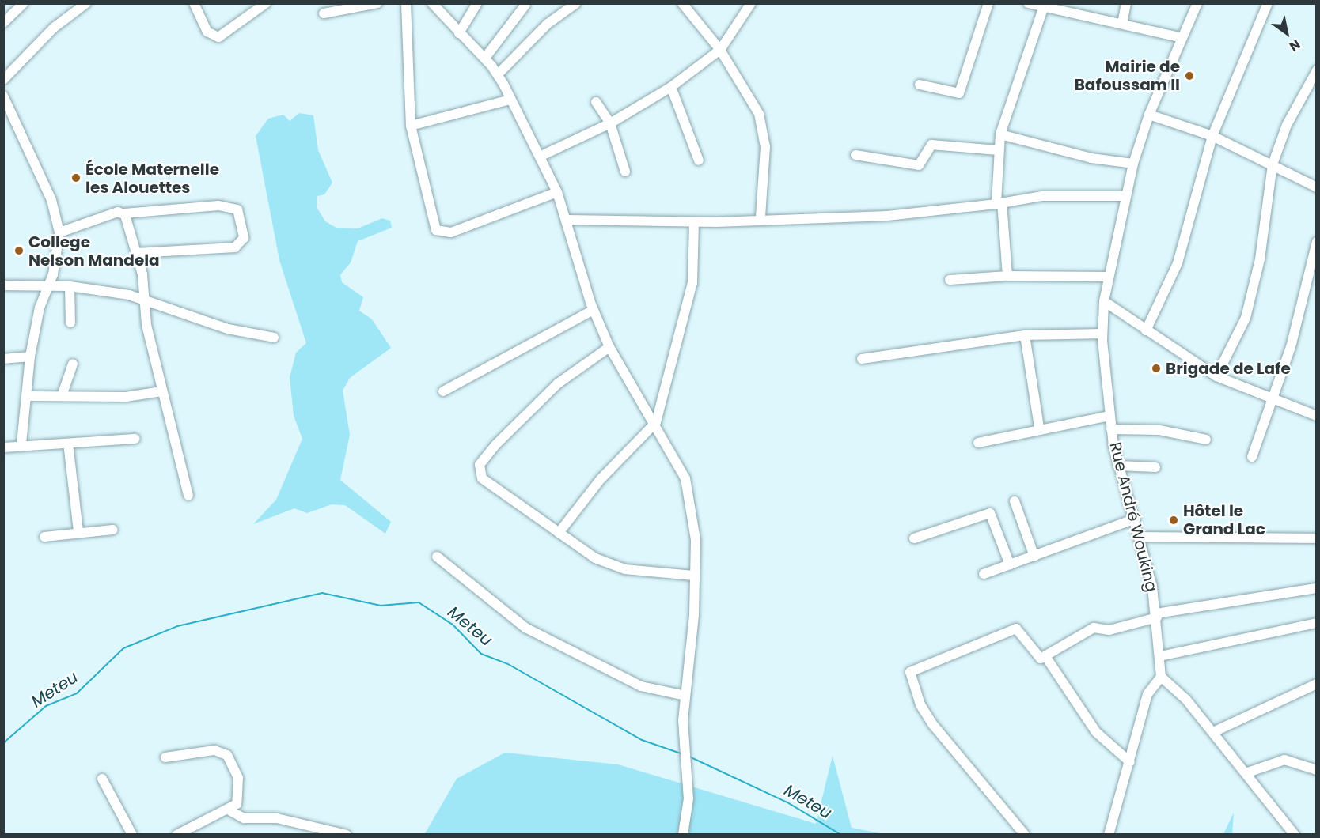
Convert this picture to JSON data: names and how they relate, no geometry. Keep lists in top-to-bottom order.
{
  "streets": {
    "street": ["Rue André Wouking"]
  },
  "water": ["Meteu"],
  "places": [
    "Mairie de Bafoussam II",
    "École Maternelle les Alouettes",
    "College Nelson Mandela",
    "Brigade de Lafe",
    "Hôtel le Grand Lac"
  ],
  "north": "bottom right"
}
